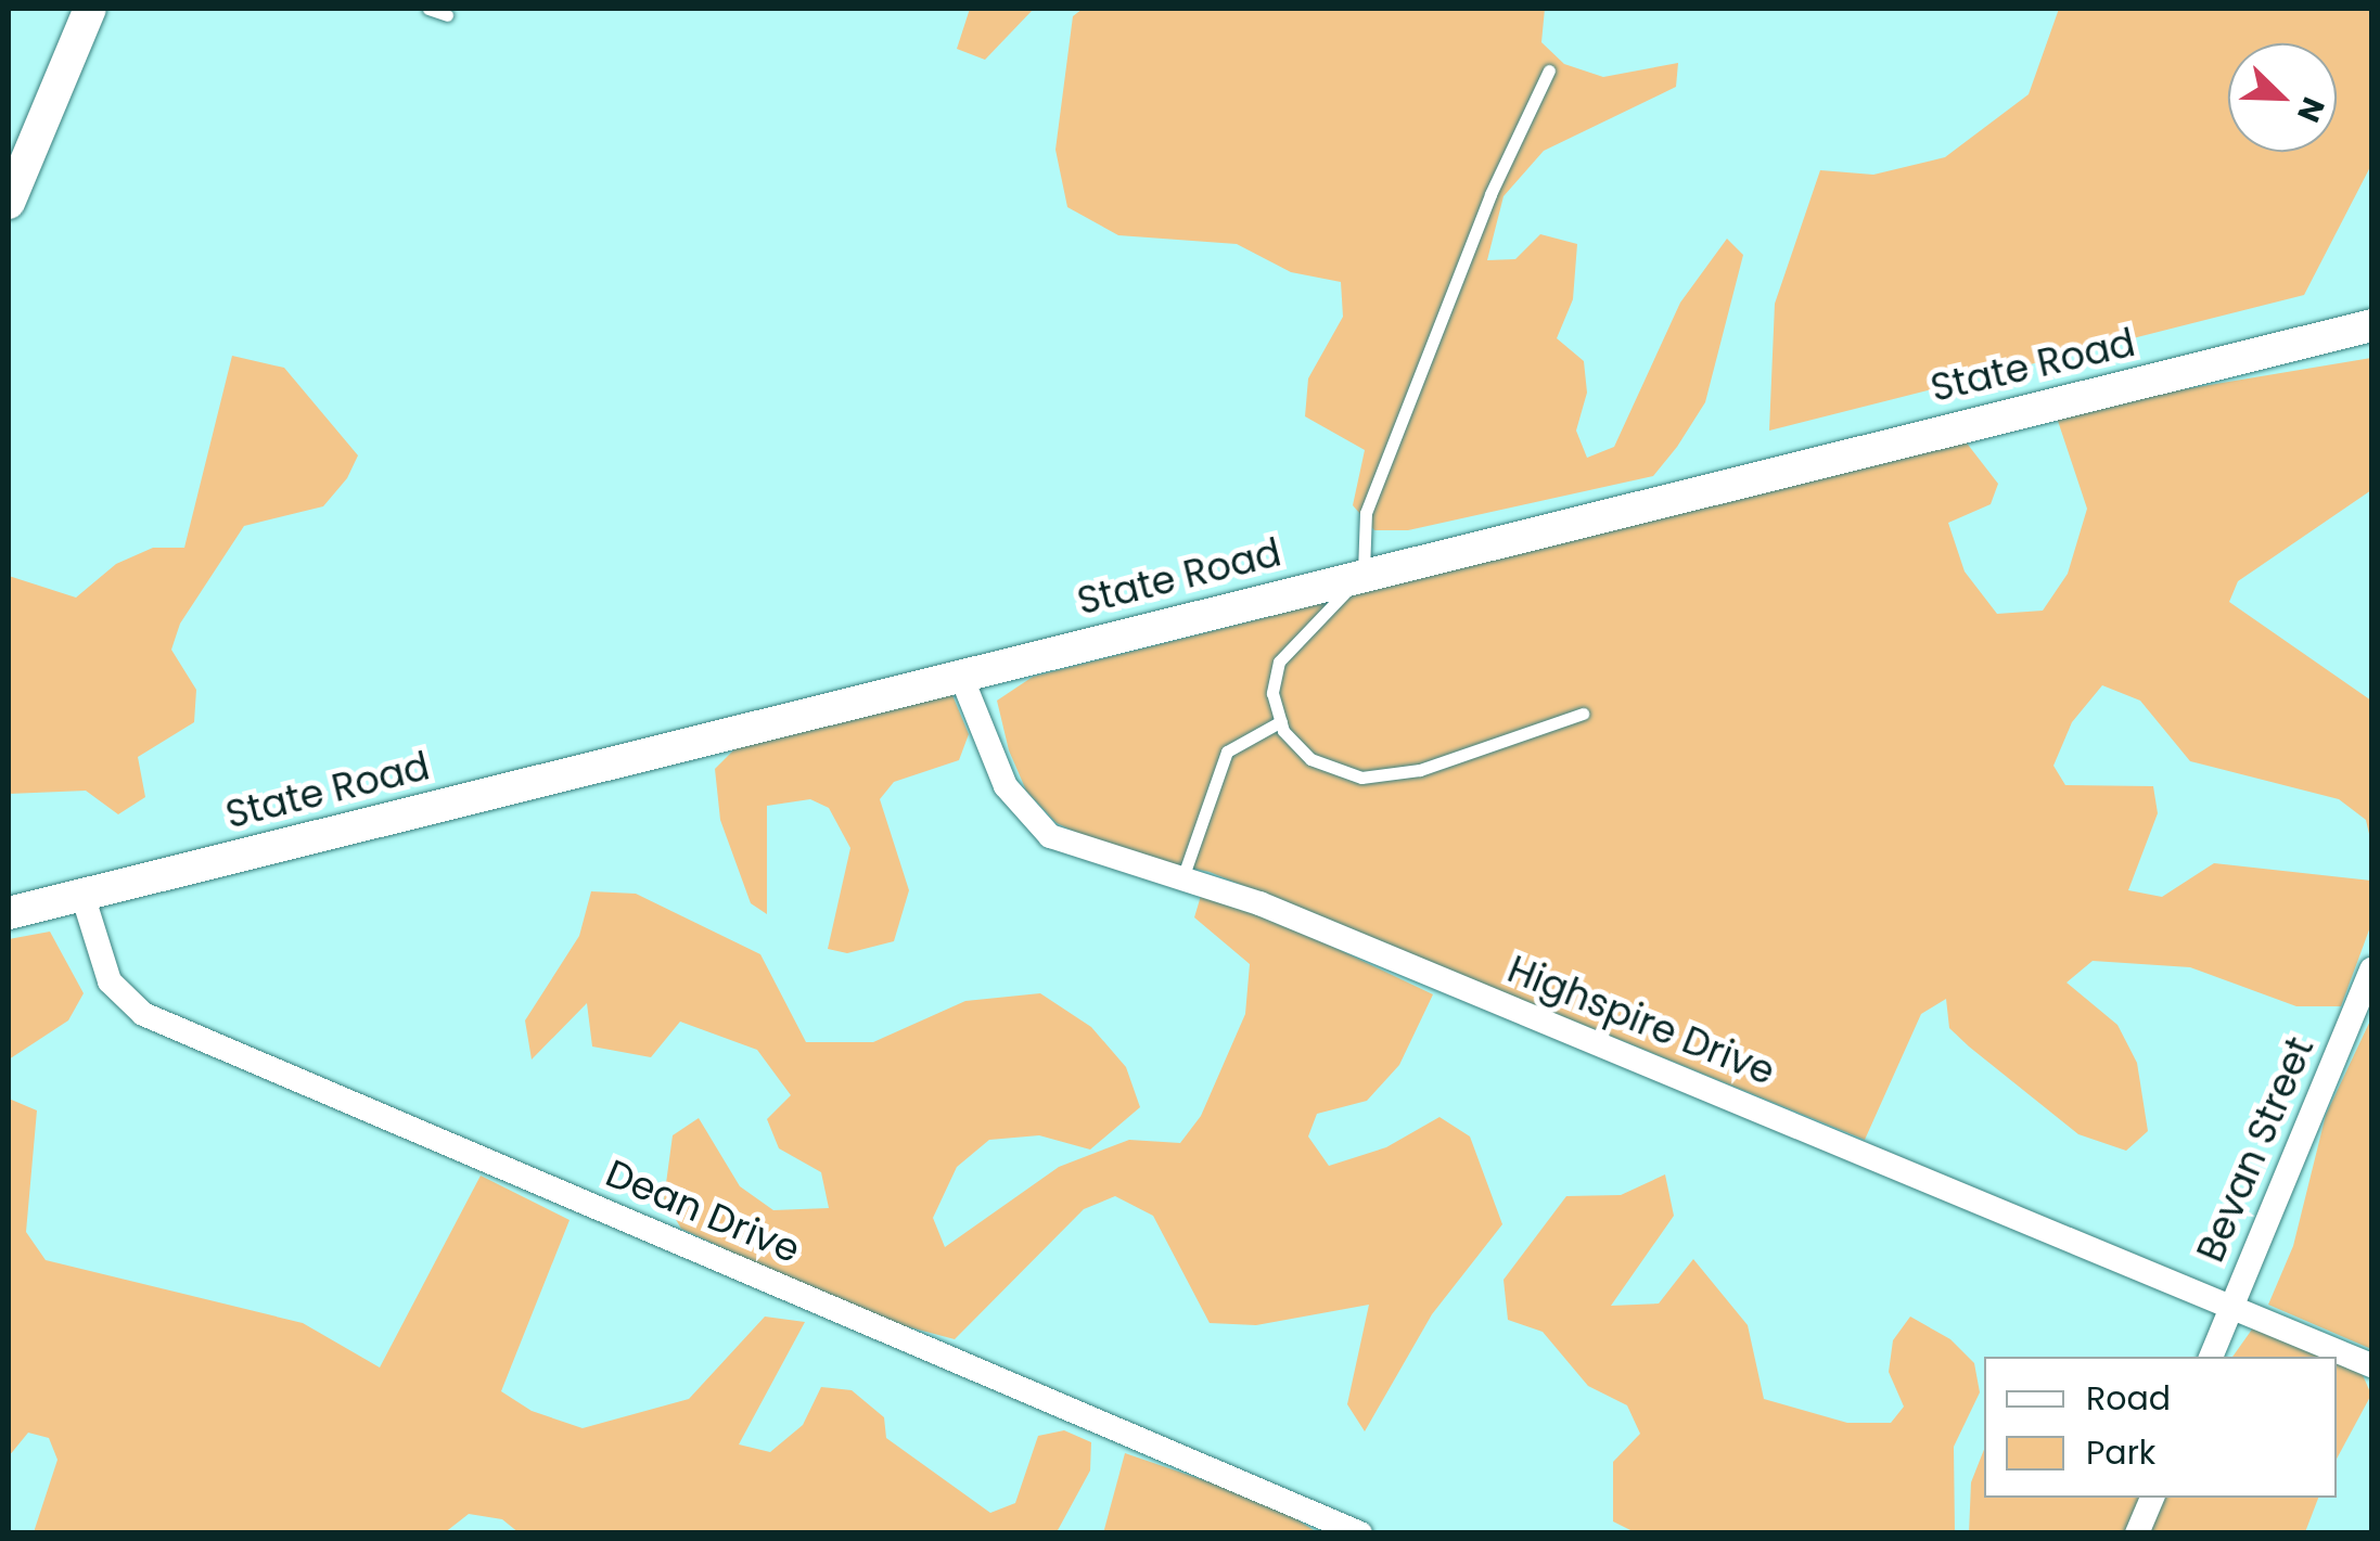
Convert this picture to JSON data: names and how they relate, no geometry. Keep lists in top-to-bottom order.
{
  "streets": {
    "street": [
      "State Road",
      "Highspire Drive",
      "Bevan Street",
      "Dean Drive"
    ]
  },
  "crossings": [
    ["State Road", "Highspire Drive"],
    ["State Road", "Dean Drive"],
    ["Highspire Drive", "Bevan Street"]
  ],
  "legend": ["Road", "Park"],
  "north": "bottom right"
}
